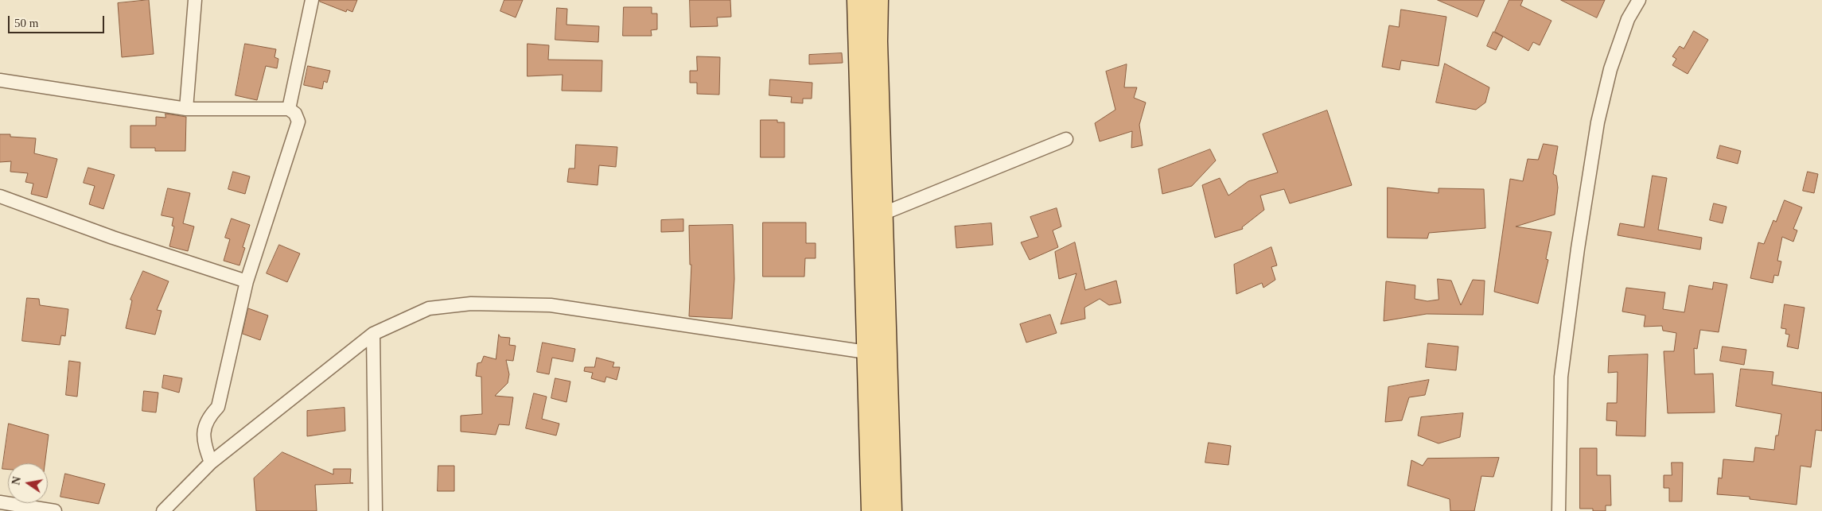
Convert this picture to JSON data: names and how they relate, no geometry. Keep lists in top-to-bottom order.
{
  "scale_bar": "50 m",
  "north": "left"
}
